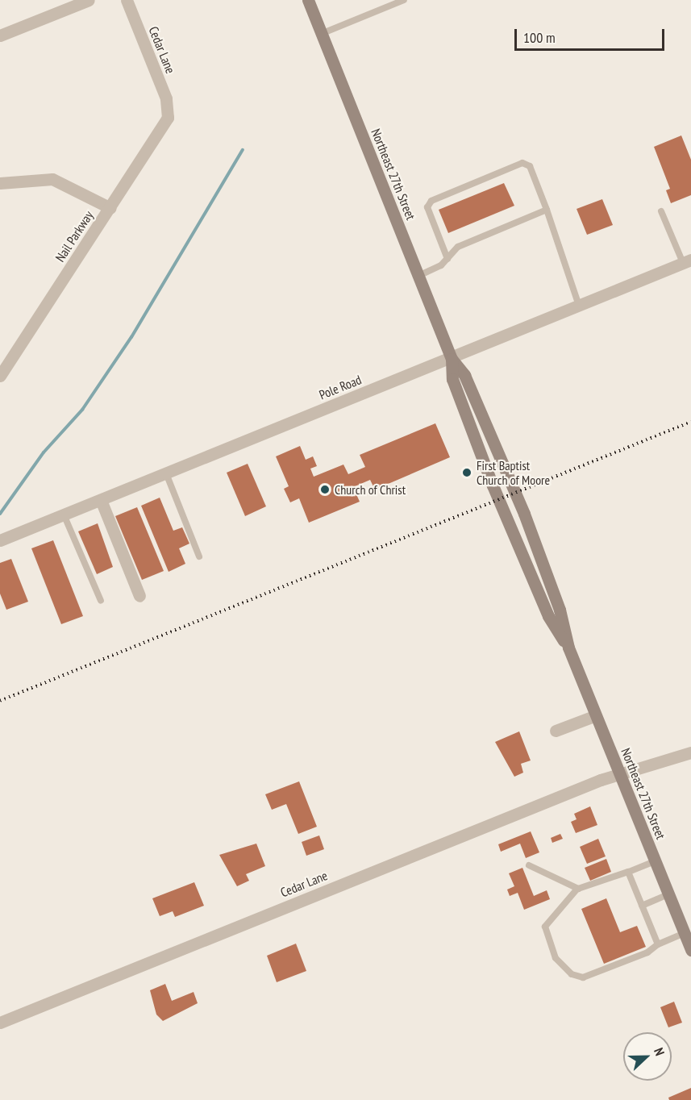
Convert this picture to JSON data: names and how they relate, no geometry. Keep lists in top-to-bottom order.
{
  "streets": {
    "main road": ["Northeast 27th Street"],
    "street": ["Cedar Lane", "Nail Parkway", "Pole Road"]
  },
  "crossings": [
    ["Cedar Lane", "Northeast 27th Street"],
    ["Cedar Lane", "Nail Parkway"],
    ["Northeast 27th Street", "Pole Road"]
  ],
  "places": ["First Baptist Church of Moore", "Church of Christ"],
  "scale_bar": "100 m",
  "north": "right"
}
